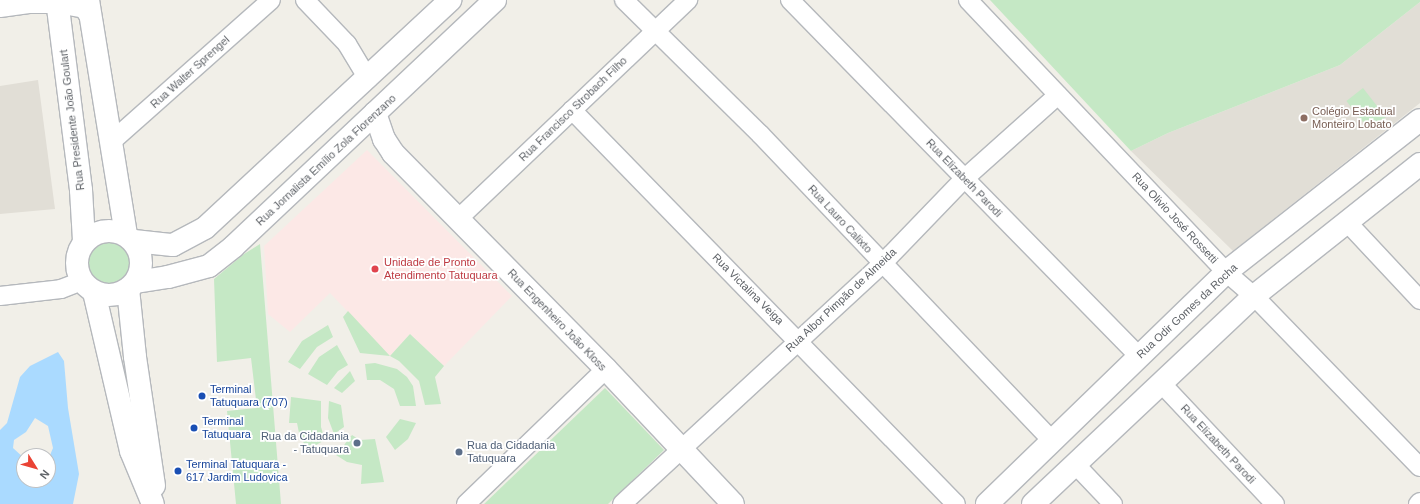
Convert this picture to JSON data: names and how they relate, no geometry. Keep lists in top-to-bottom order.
{
  "streets": {
    "street": [
      "Rua Walter Sprengel",
      "Rua Francisco Strobach Filho",
      "Rua Presidente João Goulart",
      "Rua Jornalista Emílio Zola Florenzano",
      "Rua Elizabeth Parodi",
      "Rua Olivio José Rossetti",
      "Rua Lauro Calixto",
      "Rua Victalina Veiga",
      "Rua Albor Pimpão de Almeida",
      "Rua Odir Gomes da Rocha",
      "Rua Engenheiro João Kloss"
    ]
  },
  "crossings": [
    ["Rua Francisco Strobach Filho", "Rua Lauro Calixto"],
    ["Rua Francisco Strobach Filho", "Rua Victalina Veiga"],
    ["Rua Francisco Strobach Filho", "Rua Engenheiro João Kloss"],
    ["Rua Presidente João Goulart", "Rua Jornalista Emílio Zola Florenzano"],
    ["Rua Jornalista Emílio Zola Florenzano", "Rua Engenheiro João Kloss"],
    ["Rua Elizabeth Parodi", "Rua Albor Pimpão de Almeida"],
    ["Rua Elizabeth Parodi", "Rua Odir Gomes da Rocha"],
    ["Rua Olivio José Rossetti", "Rua Albor Pimpão de Almeida"],
    ["Rua Olivio José Rossetti", "Rua Odir Gomes da Rocha"],
    ["Rua Lauro Calixto", "Rua Albor Pimpão de Almeida"],
    ["Rua Lauro Calixto", "Rua Odir Gomes da Rocha"],
    ["Rua Victalina Veiga", "Rua Albor Pimpão de Almeida"],
    ["Rua Albor Pimpão de Almeida", "Rua Engenheiro João Kloss"]
  ],
  "places": [
    "Colégio Estadual Monteiro Lobato",
    "Unidade de Pronto Atendimento Tatuquara",
    "Terminal Tatuquara (707)",
    "Terminal Tatuquara",
    "Rua da Cidadania - Tatuquara",
    "Rua da Cidadania Tatuquara",
    "Terminal Tatuquara - 617 Jardim Ludovica"
  ],
  "north": "bottom right"
}
